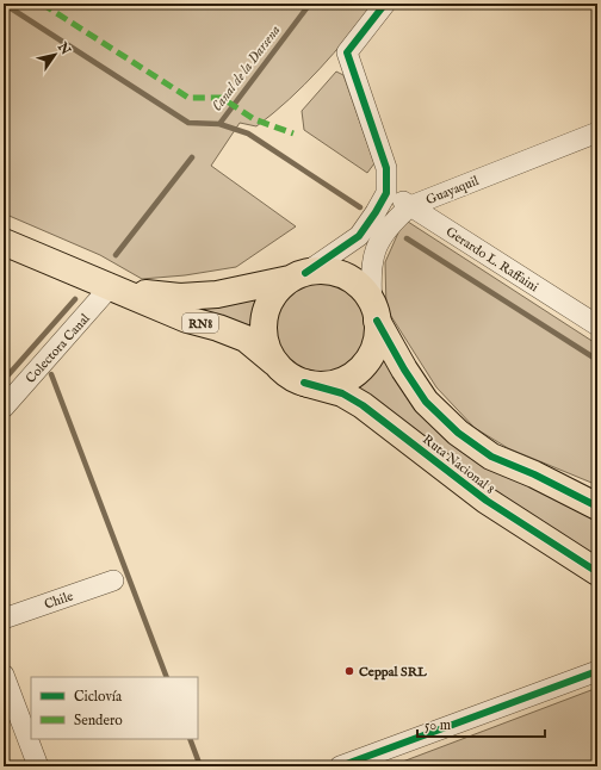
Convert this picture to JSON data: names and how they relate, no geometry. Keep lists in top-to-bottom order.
{
  "streets": {
    "main road": ["RN8", "Ruta Nacional 8"],
    "street": [
      "Guayaquil",
      "Gerardo L. Raffaini",
      "Colectora Canal",
      "Chile"
    ]
  },
  "crossings": [
    ["Guayaquil", "Gerardo L. Raffaini"],
    ["Guayaquil", "RN8"],
    ["Guayaquil", "Ruta Nacional 8"],
    ["RN8", "Colectora Canal"],
    ["RN8", "Ruta Nacional 8"]
  ],
  "water": ["Canal de la Darsena"],
  "places": ["Ceppal SRL"],
  "legend": ["Ciclovía", "Sendero"],
  "scale_bar": "50 m",
  "north": "top right"
}
